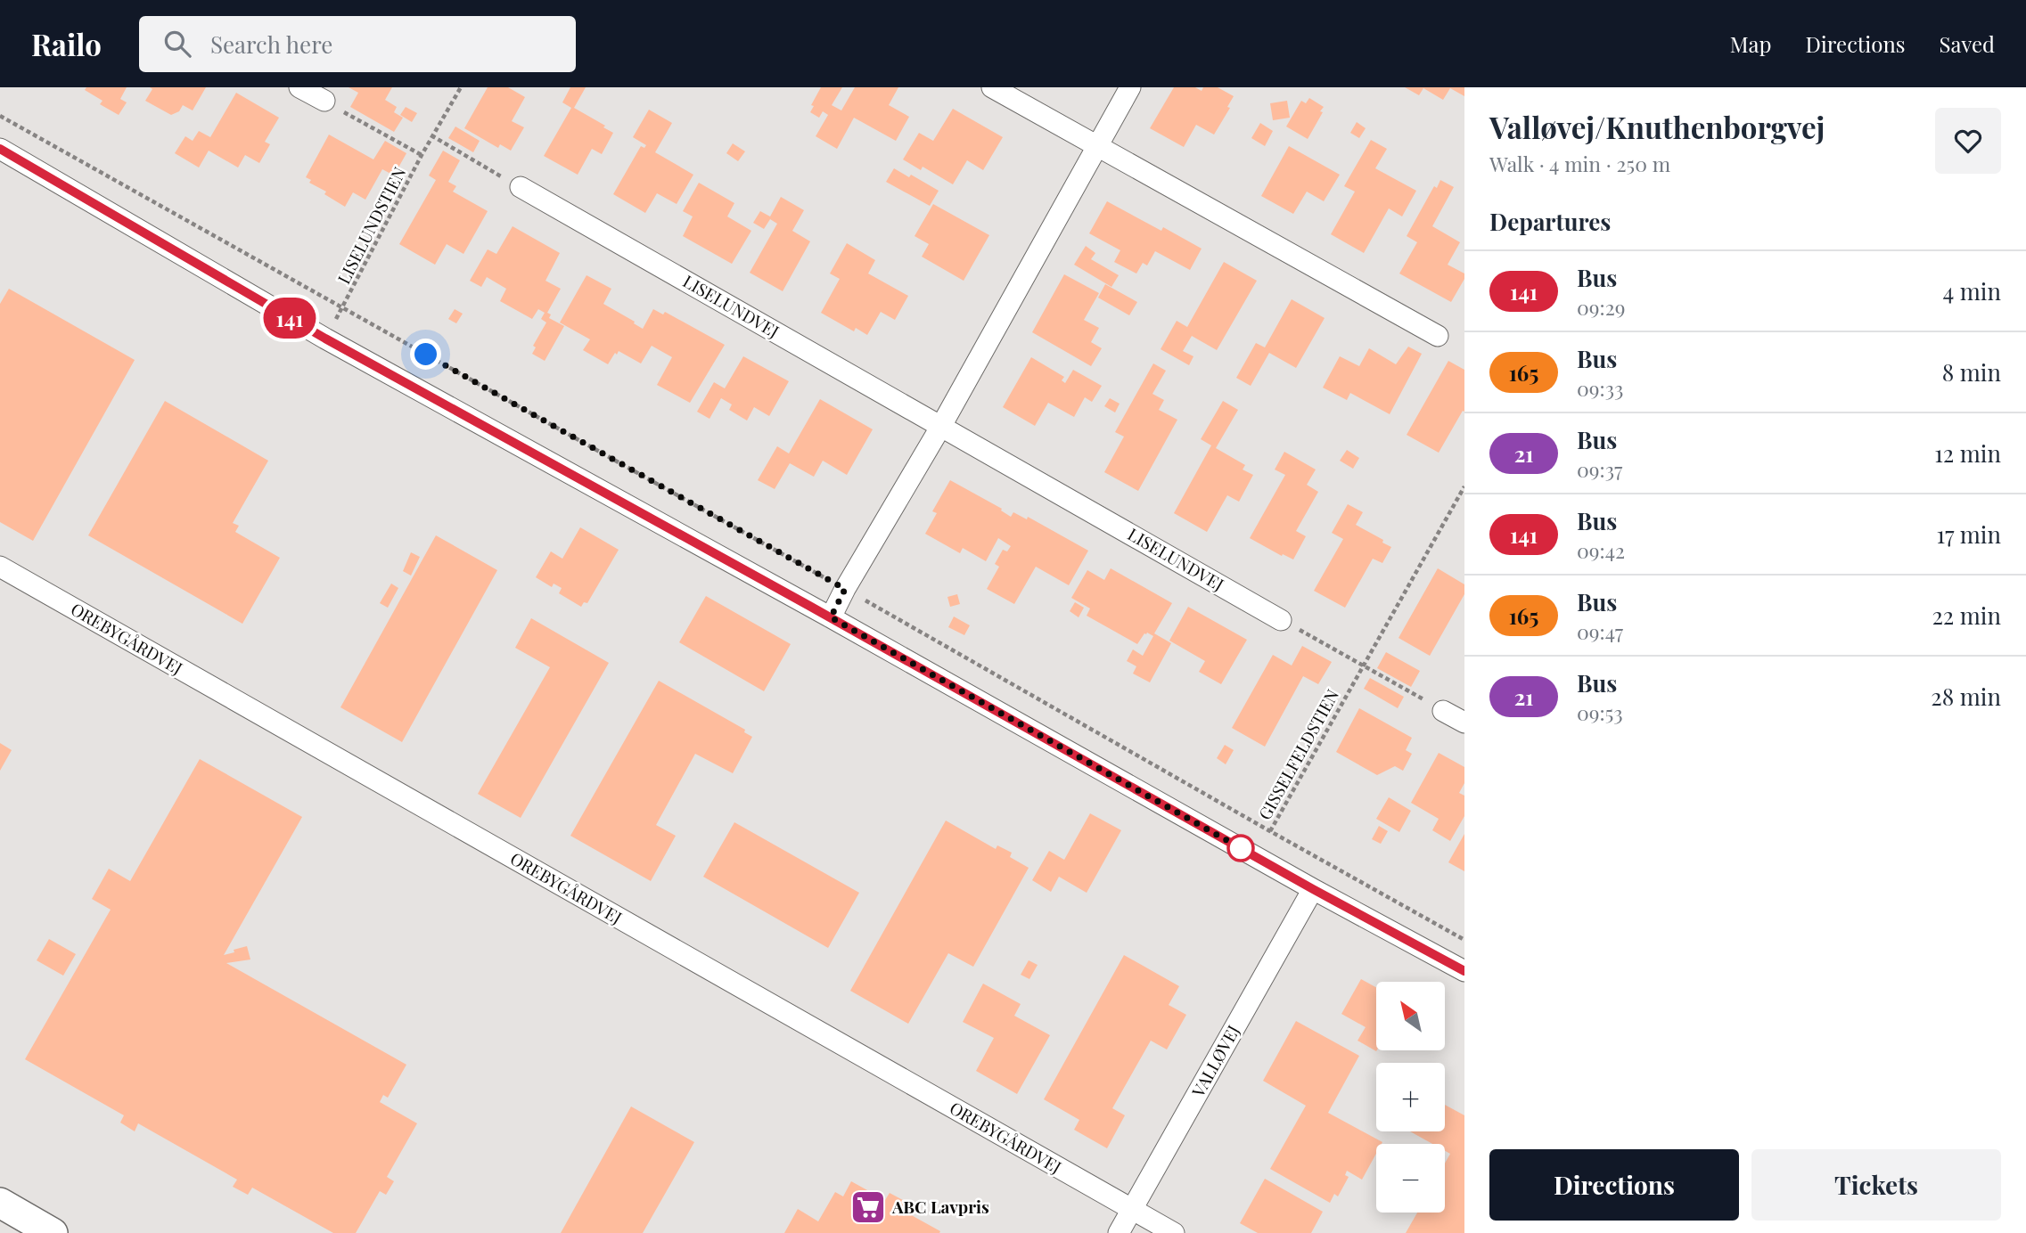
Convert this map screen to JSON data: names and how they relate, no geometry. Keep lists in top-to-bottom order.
{
  "streets": {
    "street": ["LISELUNDVEJ", "OREBYGÅRDVEJ", "VALLØVEJ"],
    "path": ["LISELUNDSTIEN", "GISSELFELDSTIEN"]
  },
  "crossings": [
    ["OREBYGÅRDVEJ", "VALLØVEJ"]
  ],
  "places": {
    "supermarket": ["ABC Lavpris"]
  },
  "lines": ["bus line 141"],
  "north": "top left",
  "page": {
    "header": "Railo",
    "search": "Search here",
    "nav": ["Map", "Directions", "Saved"],
    "on_map": "141",
    "heading": [
      ["Valløvej/Knuthenborgvej", "Walk · 4 min · 250 m"],
      "Departures"
    ],
    "list": [
      {
        "mark": "141",
        "name": "Bus",
        "note": "09:29",
        "value": "4 min"
      },
      {
        "mark": "165",
        "name": "Bus",
        "note": "09:33",
        "value": "8 min"
      },
      {
        "mark": "21",
        "name": "Bus",
        "note": "09:37",
        "value": "12 min"
      },
      {
        "mark": "141",
        "name": "Bus",
        "note": "09:42",
        "value": "17 min"
      },
      {
        "mark": "165",
        "name": "Bus",
        "note": "09:47",
        "value": "22 min"
      },
      {
        "mark": "21",
        "name": "Bus",
        "note": "09:53",
        "value": "28 min"
      }
    ],
    "map_buttons": ["+", "−"],
    "buttons": ["Directions", "Tickets"]
  }
}
